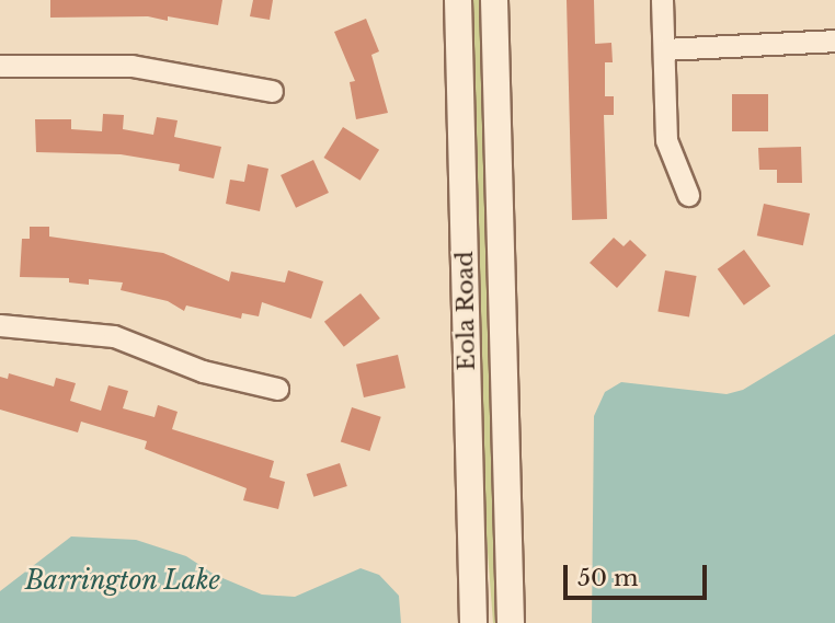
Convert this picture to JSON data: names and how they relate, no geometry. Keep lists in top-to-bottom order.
{
  "streets": {
    "street": ["Eola Road"]
  },
  "water": ["Barrington Lake"],
  "scale_bar": "50 m"
}
